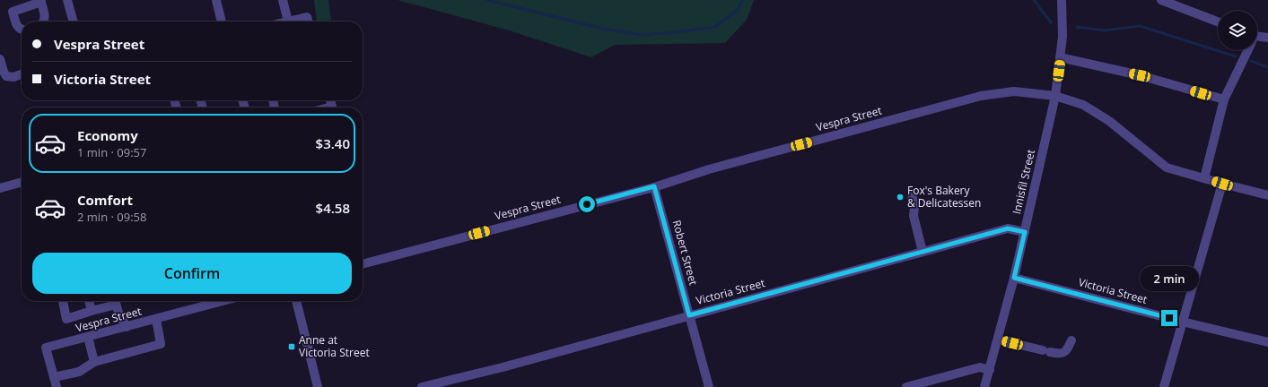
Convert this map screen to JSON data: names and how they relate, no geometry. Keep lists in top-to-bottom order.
{
  "streets": {
    "street": [
      "Vespra Street",
      "Innisfil Street",
      "Robert Street",
      "Victoria Street"
    ]
  },
  "crossings": [
    ["Vespra Street", "Innisfil Street"],
    ["Vespra Street", "Robert Street"],
    ["Innisfil Street", "Victoria Street"],
    ["Robert Street", "Victoria Street"]
  ],
  "places": {
    "other": ["Fox's Bakery & Delicatessen"],
    "transit": ["Anne at Victoria Street"]
  },
  "page": {
    "banner": ["Vespra Street", "Victoria Street"],
    "list": [
      {
        "name": "Economy",
        "note": "1 min · 09:57",
        "value": "$3.40"
      },
      {
        "name": "Comfort",
        "note": "2 min · 09:58",
        "value": "$4.58"
      }
    ],
    "buttons": "Confirm",
    "bubble": "2 min"
  }
}
